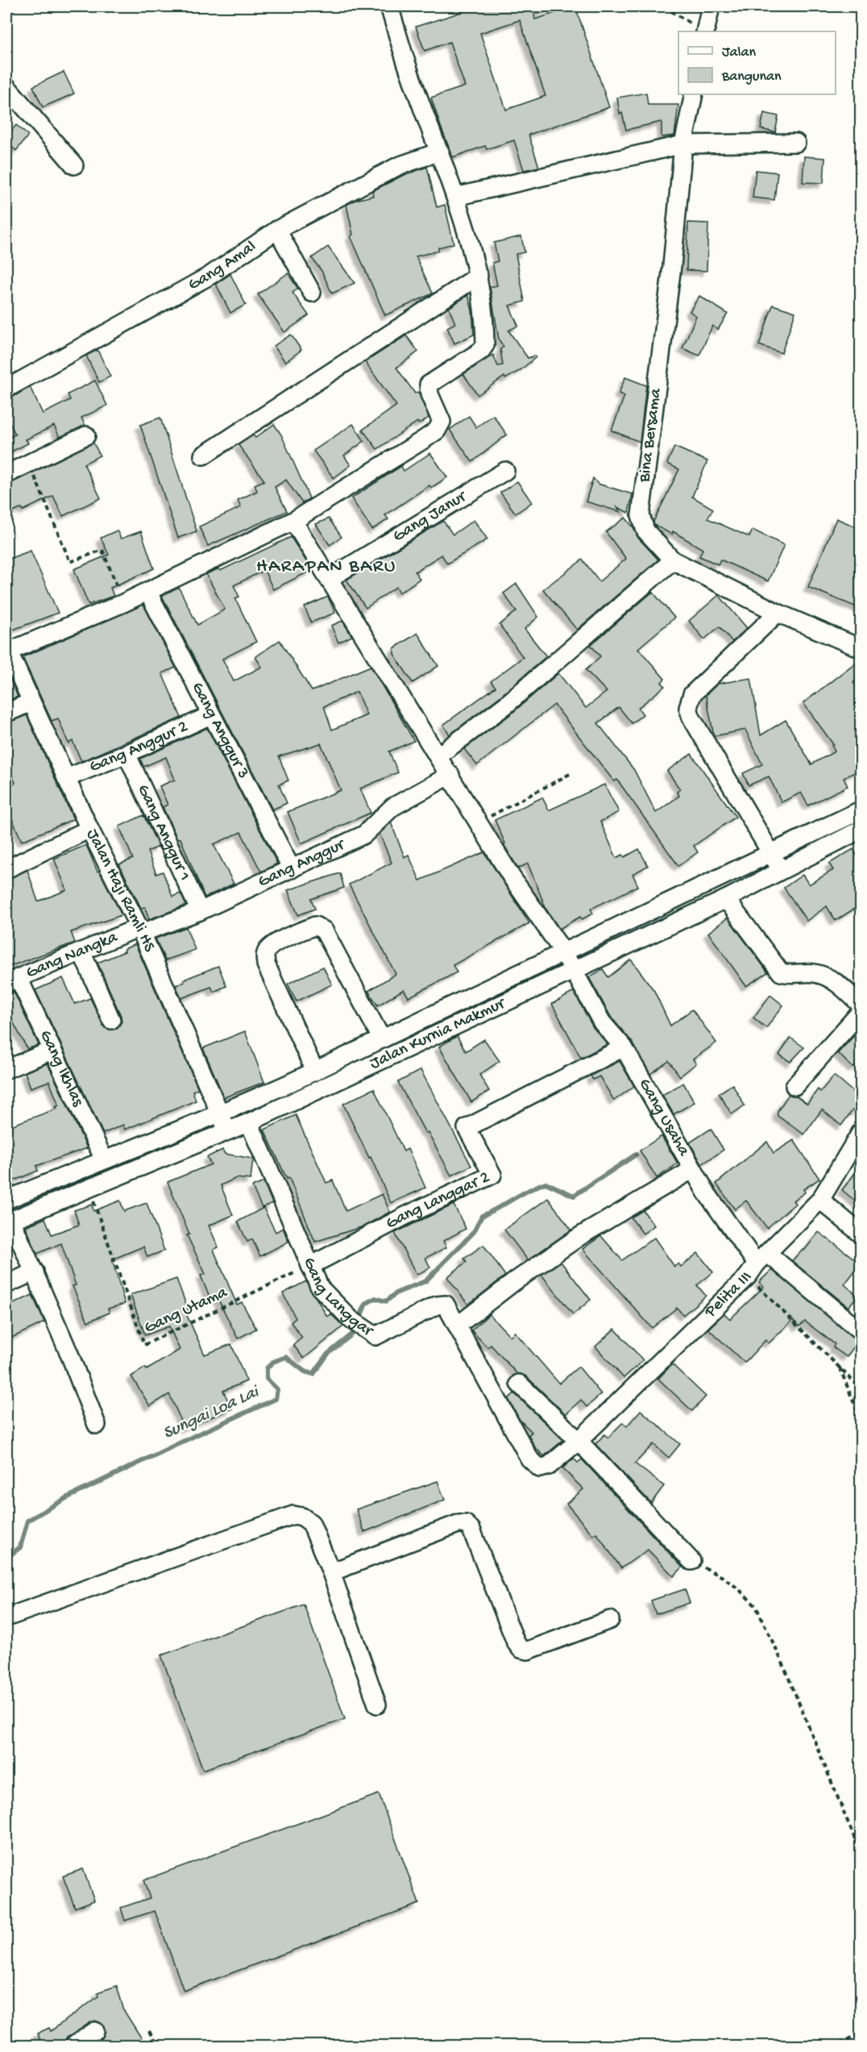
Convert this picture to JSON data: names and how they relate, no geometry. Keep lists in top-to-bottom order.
{
  "streets": {
    "street": [
      "Gang Amal",
      "Bina Bersama",
      "Gang Janur",
      "Gang Anggur 3",
      "Gang Anggur 2",
      "Gang Anggur 1",
      "Gang Anggur",
      "Jalan Haji Ramli HS",
      "Gang Nangka",
      "Jalan Kurnia Makmur",
      "Gang Ikhlas",
      "Gang Usaha",
      "Gang Langgar 2",
      "Gang Langgar",
      "Pelita III"
    ],
    "path": ["Gang Utama"]
  },
  "crossings": [
    ["Gang Janur", "Gang Usaha"],
    ["Gang Anggur 3", "Gang Anggur 2"],
    ["Gang Anggur 3", "Gang Anggur"],
    ["Gang Anggur 2", "Gang Anggur 1"],
    ["Gang Anggur 2", "Jalan Haji Ramli HS"],
    ["Gang Anggur 1", "Gang Anggur"],
    ["Gang Anggur", "Jalan Haji Ramli HS"],
    ["Gang Anggur", "Gang Nangka"],
    ["Gang Anggur", "Gang Usaha"],
    ["Jalan Haji Ramli HS", "Gang Nangka"],
    ["Jalan Haji Ramli HS", "Jalan Kurnia Makmur"],
    ["Gang Nangka", "Gang Ikhlas"],
    ["Jalan Kurnia Makmur", "Gang Ikhlas"],
    ["Jalan Kurnia Makmur", "Gang Usaha"],
    ["Jalan Kurnia Makmur", "Gang Langgar"],
    ["Jalan Kurnia Makmur", "Gang Utama"],
    ["Gang Usaha", "Gang Langgar 2"],
    ["Gang Usaha", "Pelita III"],
    ["Gang Langgar 2", "Gang Langgar"],
    ["Gang Langgar 2", "Gang Utama"],
    ["Gang Langgar", "Pelita III"],
    ["Gang Langgar", "Gang Utama"]
  ],
  "districts": ["HARAPAN BARU"],
  "water": ["Sungai Loa Lai"],
  "legend": ["Jalan", "Bangunan"]
}
